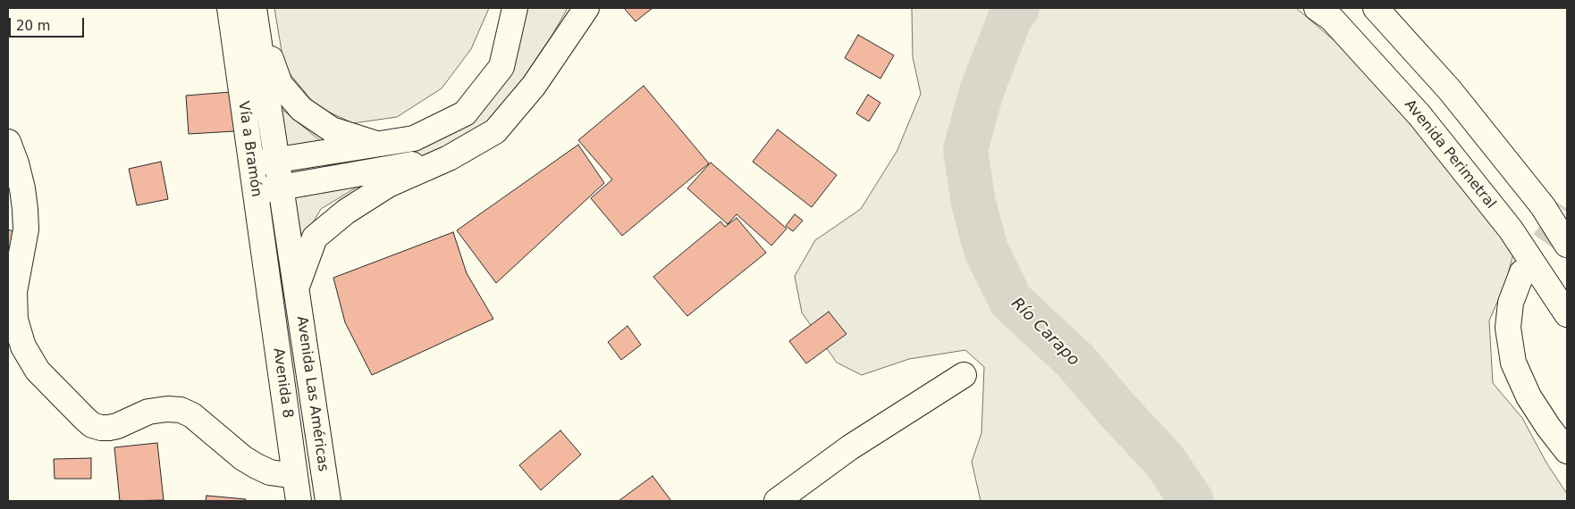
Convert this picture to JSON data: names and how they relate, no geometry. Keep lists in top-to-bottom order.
{
  "streets": {
    "main road": [
      "Vía a Bramón",
      "Avenida Perimetral",
      "Avenida 8",
      "Avenida Las Américas"
    ]
  },
  "crossings": [
    ["Vía a Bramón", "Avenida 8"],
    ["Vía a Bramón", "Avenida Las Américas"],
    ["Avenida 8", "Avenida Las Américas"]
  ],
  "water": ["Río Carapo"],
  "scale_bar": "20 m"
}
